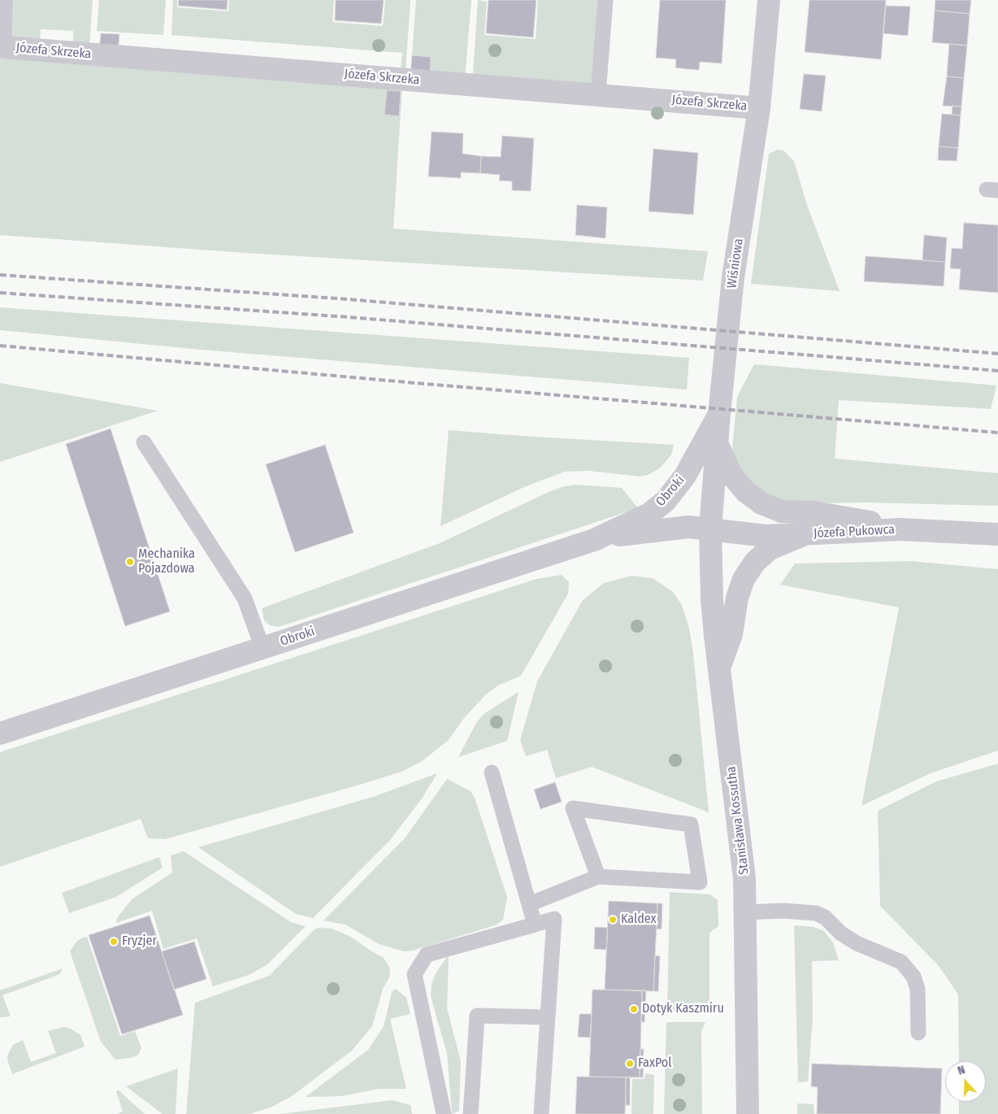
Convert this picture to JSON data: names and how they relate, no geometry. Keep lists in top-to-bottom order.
{
  "streets": {
    "street": [
      "Józefa Skrzeka",
      "Wiśniowa",
      "Obroki",
      "Józefa Pukowca",
      "Stanisława Kossutha"
    ]
  },
  "crossings": [
    ["Józefa Skrzeka", "Wiśniowa"],
    ["Wiśniowa", "Obroki"],
    ["Wiśniowa", "Józefa Pukowca"],
    ["Wiśniowa", "Stanisława Kossutha"],
    ["Obroki", "Józefa Pukowca"],
    ["Obroki", "Stanisława Kossutha"],
    ["Józefa Pukowca", "Stanisława Kossutha"]
  ],
  "places": [
    "Mechanika Pojazdowa",
    "Kaldex",
    "Fryzjer",
    "Dotyk Kaszmiru",
    "FaxPol"
  ],
  "north": "top"
}
